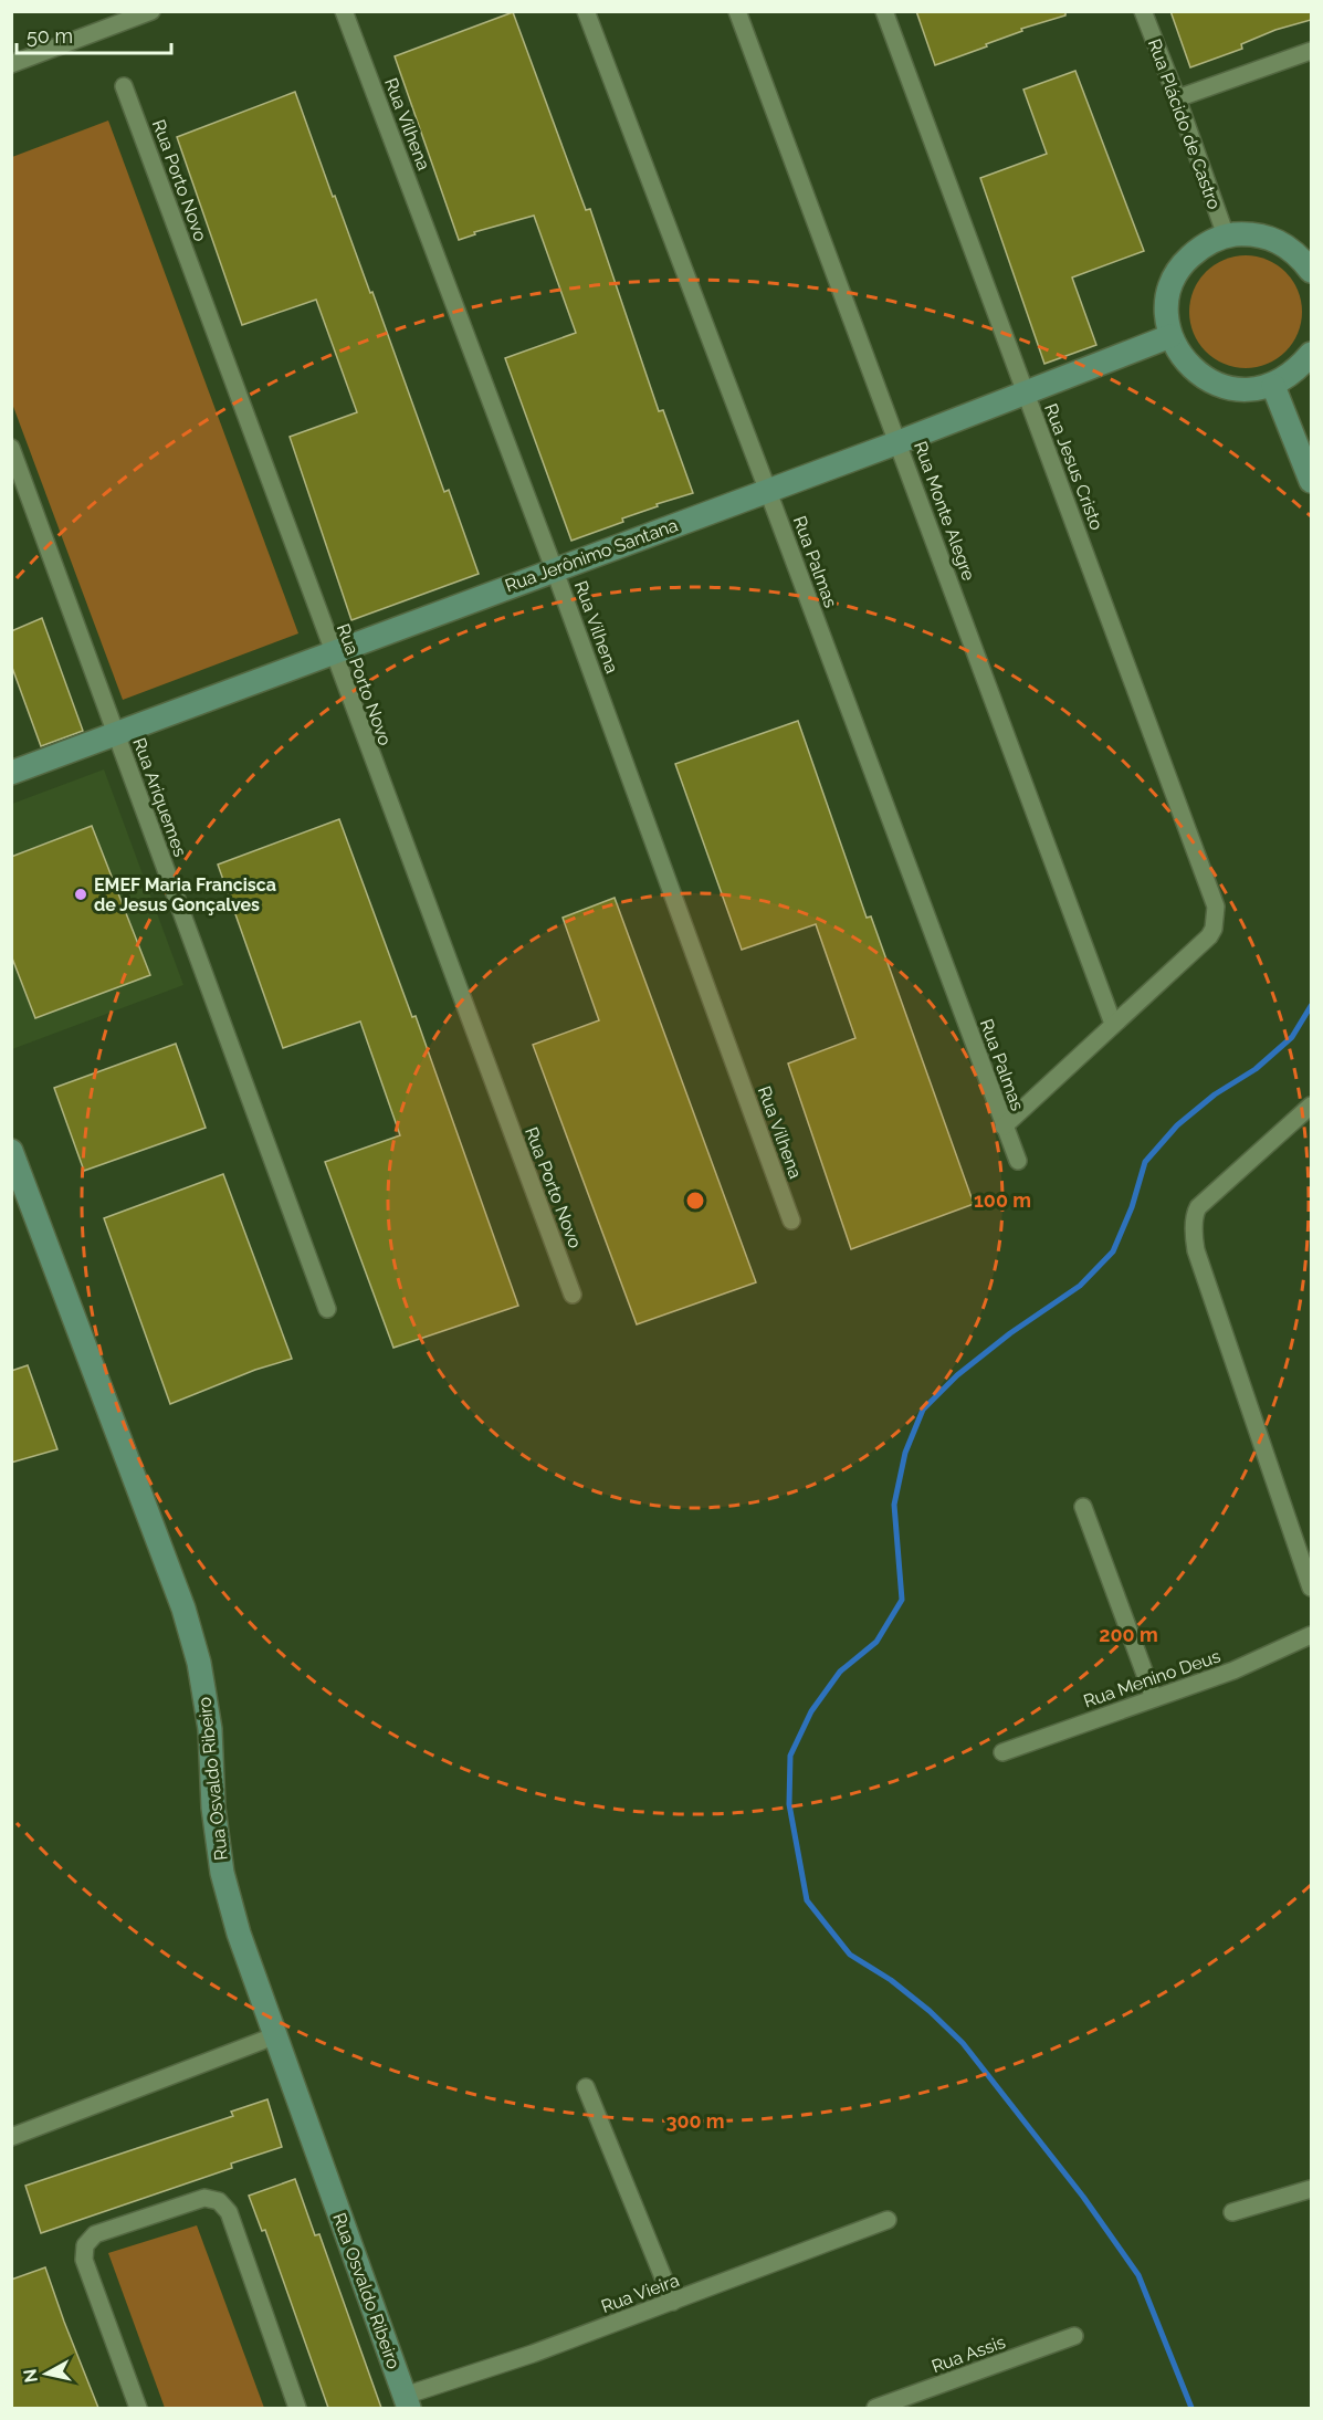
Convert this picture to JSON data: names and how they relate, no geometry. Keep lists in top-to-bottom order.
{
  "streets": {
    "street": [
      "Rua Vilhena",
      "Rua Plácido de Castro",
      "Rua Porto Novo",
      "Rua Jesus Cristo",
      "Rua Monte Alegre",
      "Rua Jerônimo Santana",
      "Rua Palmas",
      "Rua Ariquemes",
      "Rua Menino Deus",
      "Rua Osvaldo Ribeiro",
      "Rua Vieira",
      "Rua Assis"
    ]
  },
  "crossings": [
    ["Rua Vilhena", "Rua Jerônimo Santana"],
    ["Rua Porto Novo", "Rua Jerônimo Santana"],
    ["Rua Jesus Cristo", "Rua Monte Alegre"],
    ["Rua Jesus Cristo", "Rua Jerônimo Santana"],
    ["Rua Monte Alegre", "Rua Jerônimo Santana"],
    ["Rua Jerônimo Santana", "Rua Palmas"],
    ["Rua Jerônimo Santana", "Rua Ariquemes"],
    ["Rua Osvaldo Ribeiro", "Rua Vieira"]
  ],
  "places": ["EMEF Maria Francisca de Jesus Gonçalves"],
  "scale_bar": "50 m",
  "north": "left",
  "rings": ["100 m", "200 m", "300 m"]
}
